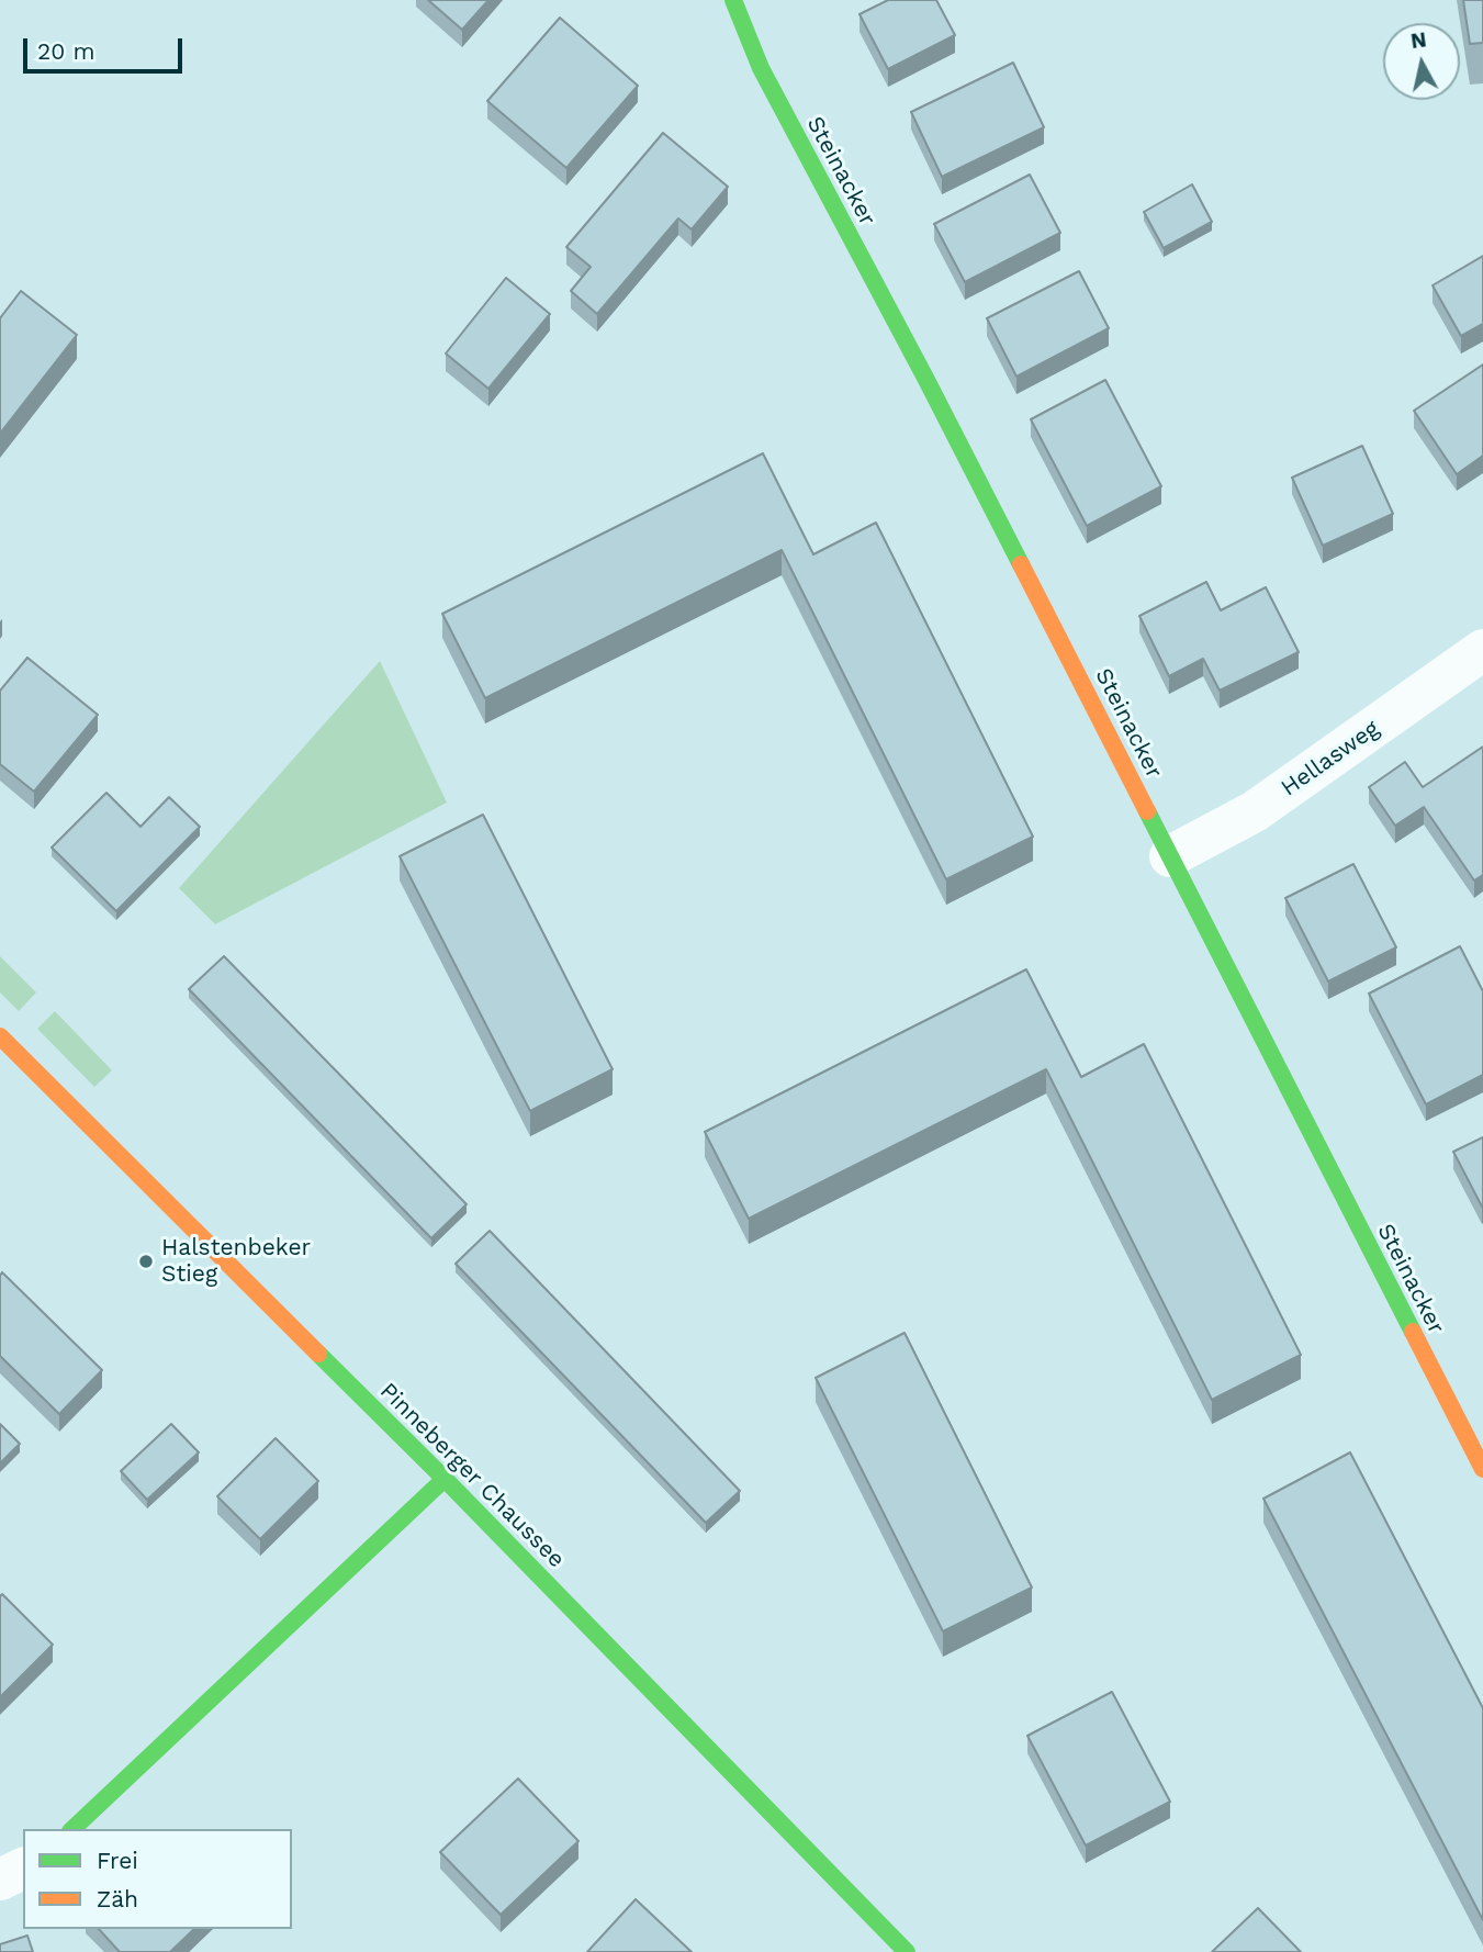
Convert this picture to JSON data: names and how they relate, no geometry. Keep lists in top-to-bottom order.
{
  "streets": {
    "street": ["Steinacker", "Hellasweg", "Pinneberger Chaussee"]
  },
  "crossings": [
    ["Steinacker", "Hellasweg"]
  ],
  "places": ["Halstenbeker Stieg"],
  "legend": ["Frei", "Zäh"],
  "scale_bar": "20 m",
  "north": "top"
}
